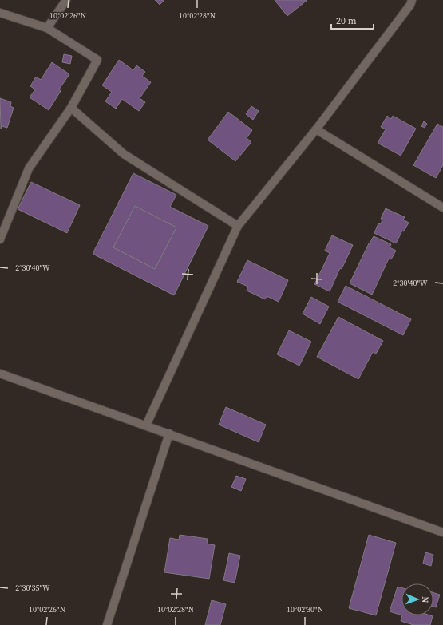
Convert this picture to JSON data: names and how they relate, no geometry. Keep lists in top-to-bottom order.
{
  "scale_bar": "20 m",
  "north": "right",
  "coordinates": [
    "10°02'26\"N",
    "10°02'28\"N",
    "2°30'40\"W",
    "2°30'35\"W",
    "10°02'30\"N"
  ]
}
